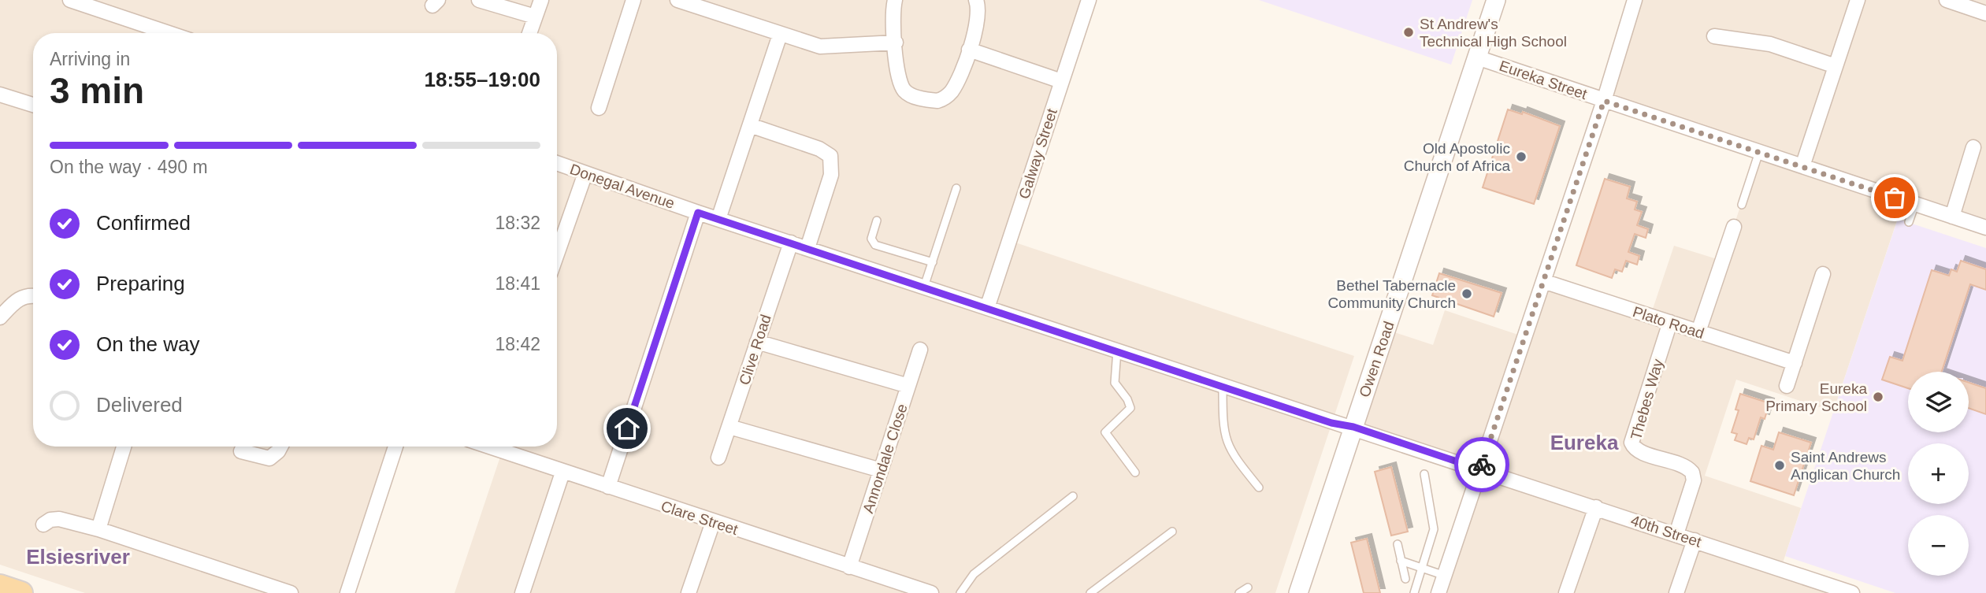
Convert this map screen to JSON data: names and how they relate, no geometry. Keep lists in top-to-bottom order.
{
  "streets": {
    "street": [
      "Eureka Street",
      "Galway Street",
      "Donegal Avenue",
      "Plato Road",
      "Clive Road",
      "Owen Road",
      "Thebes Way",
      "Annondale Close",
      "Clare Street",
      "40th Street"
    ]
  },
  "crossings": [
    ["Eureka Street", "Owen Road"],
    ["Galway Street", "Donegal Avenue"],
    ["Donegal Avenue", "Clive Road"],
    ["Donegal Avenue", "Owen Road"],
    ["Donegal Avenue", "40th Street"],
    ["Plato Road", "Thebes Way"],
    ["Thebes Way", "40th Street"],
    ["Annondale Close", "Clare Street"]
  ],
  "districts": ["Eureka", "Elsiesriver"],
  "places": [
    "St Andrew's Technical High School",
    "Old Apostolic Church of Africa",
    "Bethel Tabernacle Community Church",
    "Eureka Primary School",
    "Saint Andrews Anglican Church"
  ],
  "page": {
    "heading": ["3 min", "Arriving in", "18:55–19:00"],
    "bar": "On the way · 490 m",
    "list": [
      ["Confirmed", "18:32"],
      ["Preparing", "18:41"],
      ["On the way", "18:42"],
      "Delivered"
    ],
    "map_buttons": ["+", "−"]
  }
}
